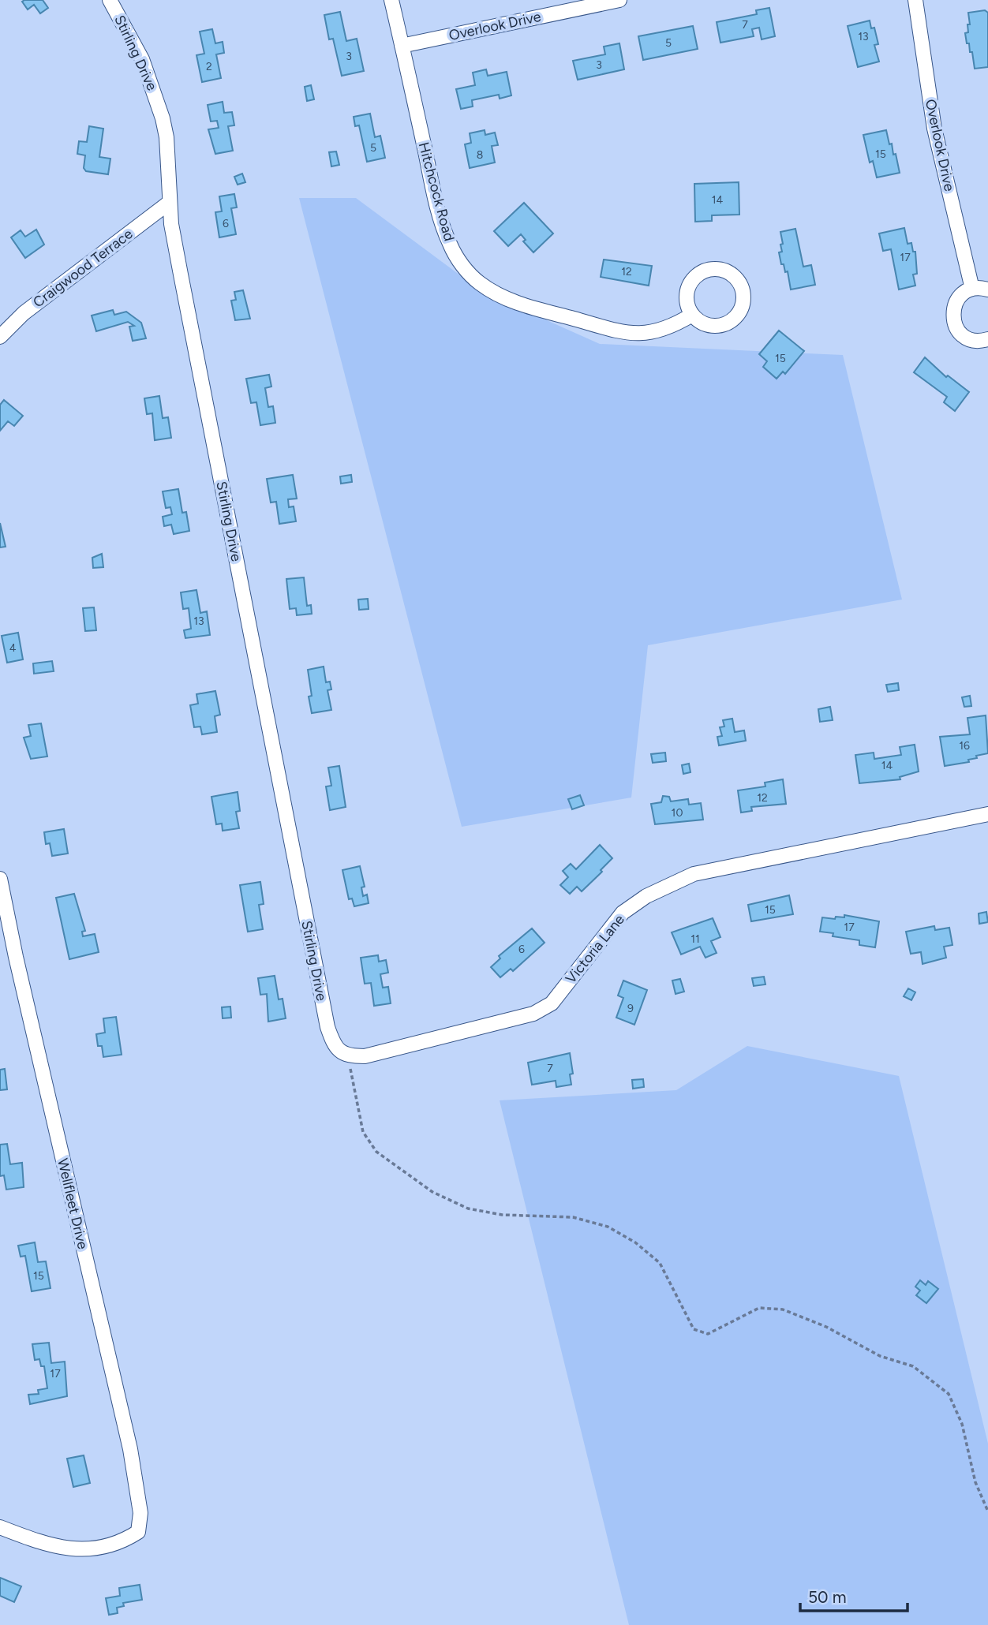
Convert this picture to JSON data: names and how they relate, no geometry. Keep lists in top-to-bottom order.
{
  "streets": {
    "street": [
      "Overlook Drive",
      "Stirling Drive",
      "Hitchcock Road",
      "Craigwood Terrace",
      "Victoria Lane",
      "Wellfleet Drive"
    ]
  },
  "crossings": [
    ["Overlook Drive", "Hitchcock Road"],
    ["Stirling Drive", "Craigwood Terrace"],
    ["Stirling Drive", "Victoria Lane"]
  ],
  "house_numbers": [
    "7",
    "13",
    "5",
    "3",
    "3",
    "2",
    "5",
    "15",
    "8",
    "14",
    "6",
    "17",
    "12",
    "15",
    "13",
    "4",
    "16",
    "14",
    "12",
    "10",
    "15",
    "17",
    "11",
    "6",
    "9",
    "7",
    "15",
    "17"
  ],
  "scale_bar": "50 m"
}
